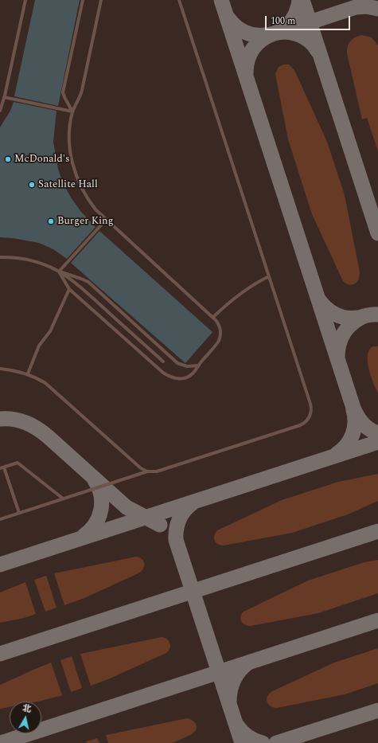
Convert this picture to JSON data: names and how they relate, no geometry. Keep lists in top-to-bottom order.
{
  "places": ["McDonald's", "Satellite Hall", "Burger King"],
  "scale_bar": "100 m",
  "north": "top"
}
